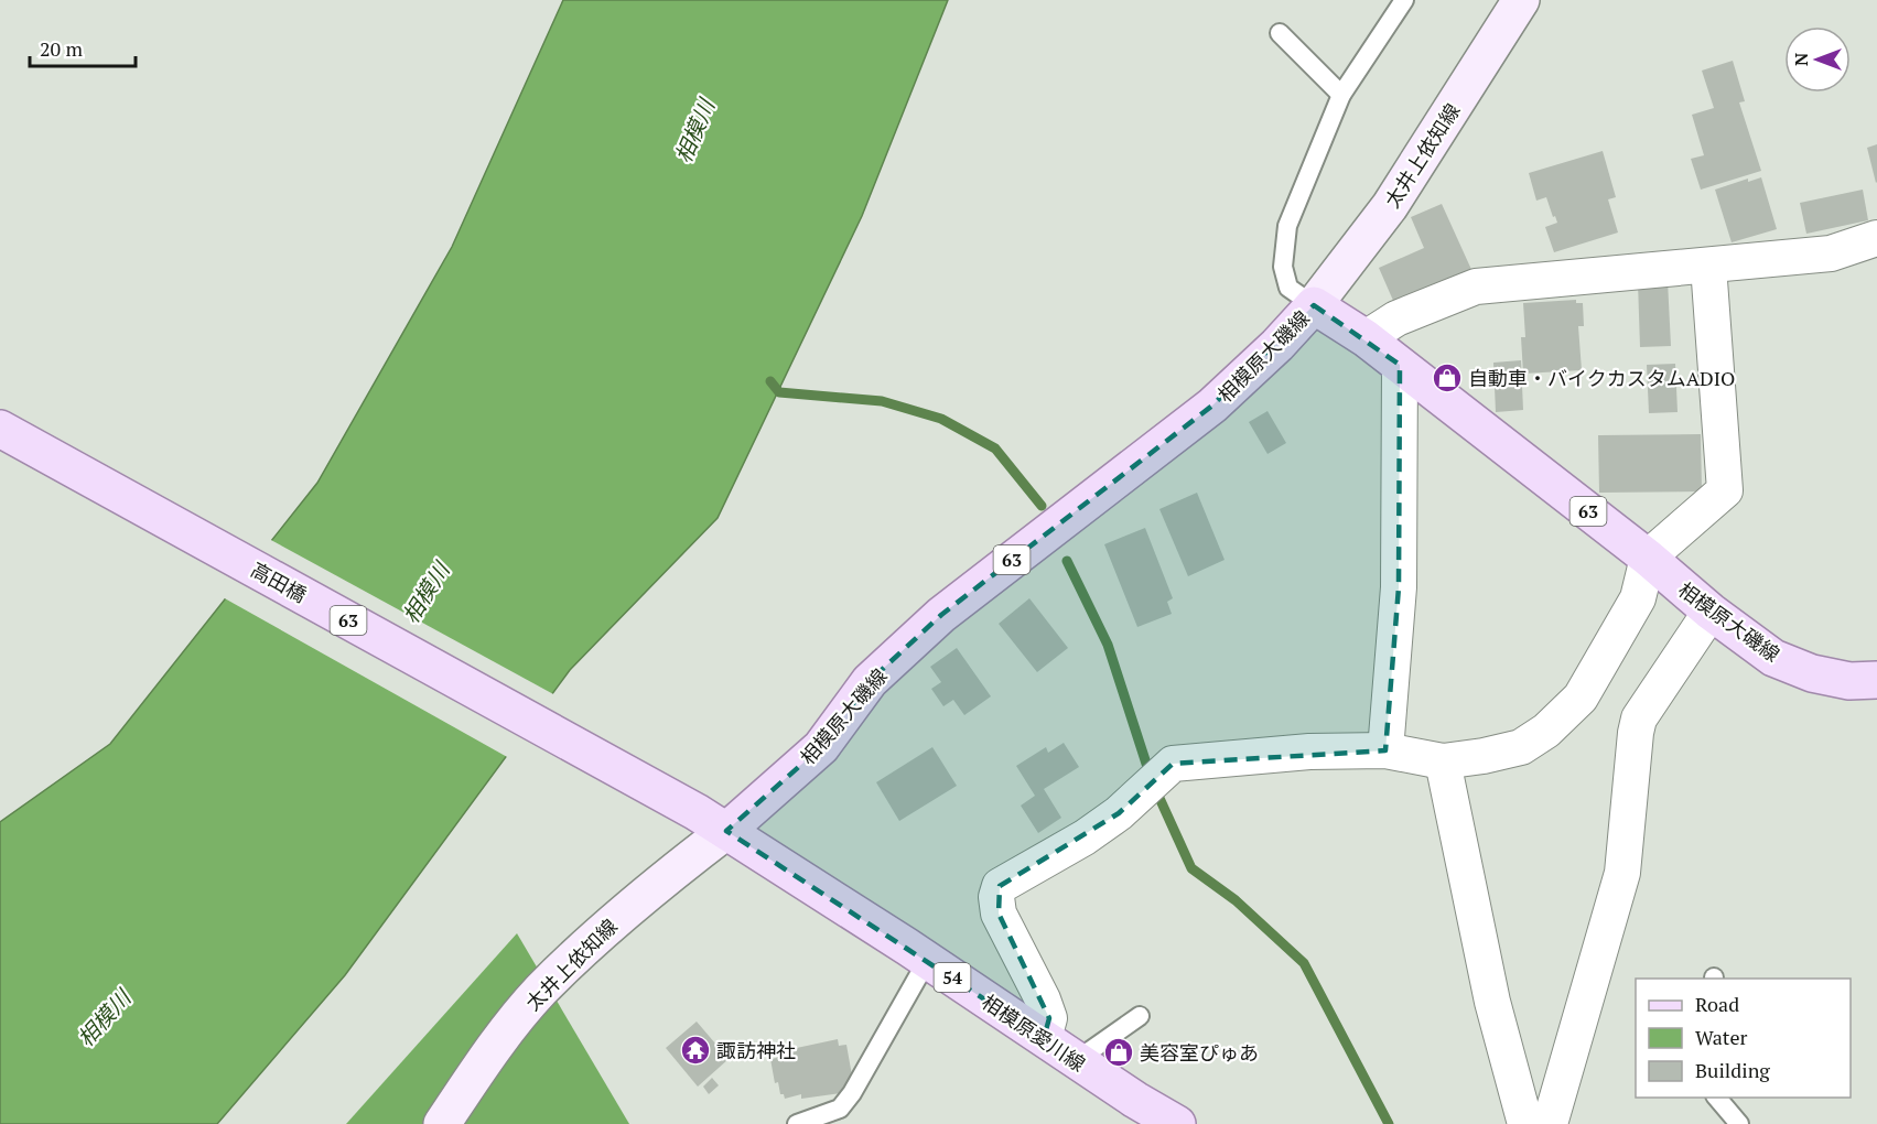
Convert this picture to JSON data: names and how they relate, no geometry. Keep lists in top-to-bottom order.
{
  "streets": {
    "main road": [
      "太井上依知線",
      "相模原大磯線",
      "63",
      "高田橋",
      "54",
      "相模原愛川線"
    ]
  },
  "crossings": [
    ["太井上依知線", "相模原大磯線"],
    ["太井上依知線", "高田橋"],
    ["太井上依知線", "相模原愛川線"],
    ["相模原大磯線", "高田橋"],
    ["相模原大磯線", "相模原愛川線"],
    ["高田橋", "相模原愛川線"]
  ],
  "water": ["相模川"],
  "places": {
    "shop": ["自動車・バイクカスタムADIO", "美容室ぴゅあ"],
    "temple": ["諏訪神社"]
  },
  "legend": ["Road", "Water", "Building"],
  "scale_bar": "20 m",
  "north": "left"
}
